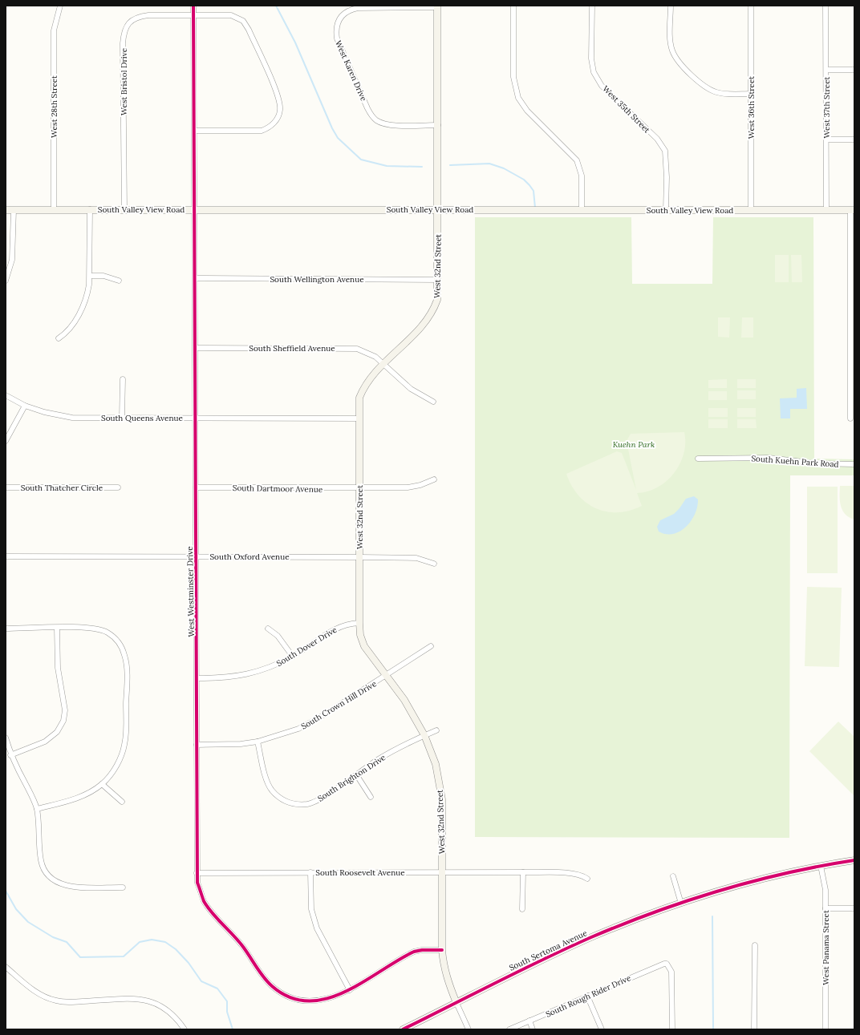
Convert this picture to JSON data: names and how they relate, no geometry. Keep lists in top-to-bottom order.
{
  "streets": {
    "street": [
      "West Karen Drive",
      "West Bristol Drive",
      "West 28th Street",
      "West 36th Street",
      "West 37th Street",
      "West 35th Street",
      "South Valley View Road",
      "West 32nd Street",
      "South Wellington Avenue",
      "South Sheffield Avenue",
      "South Queens Avenue",
      "South Kuehn Park Road",
      "South Thatcher Circle",
      "South Dartmoor Avenue",
      "South Oxford Avenue",
      "West Westminster Drive",
      "South Dover Drive",
      "South Crown Hill Drive",
      "South Brighton Drive",
      "South Roosevelt Avenue",
      "West Panama Street",
      "South Sertoma Avenue",
      "South Rough Rider Drive"
    ]
  },
  "crossings": [
    ["West Karen Drive", "West 32nd Street"],
    ["West Bristol Drive", "South Valley View Road"],
    ["West Bristol Drive", "West Westminster Drive"],
    ["West 28th Street", "South Valley View Road"],
    ["West 36th Street", "South Valley View Road"],
    ["West 37th Street", "South Valley View Road"],
    ["West 35th Street", "South Valley View Road"],
    ["South Valley View Road", "West 32nd Street"],
    ["South Valley View Road", "West Westminster Drive"],
    ["West 32nd Street", "South Wellington Avenue"],
    ["West 32nd Street", "South Sheffield Avenue"],
    ["West 32nd Street", "South Queens Avenue"],
    ["West 32nd Street", "South Dartmoor Avenue"],
    ["West 32nd Street", "South Oxford Avenue"],
    ["West 32nd Street", "West Westminster Drive"],
    ["West 32nd Street", "South Dover Drive"],
    ["West 32nd Street", "South Crown Hill Drive"],
    ["West 32nd Street", "South Brighton Drive"],
    ["West 32nd Street", "South Roosevelt Avenue"],
    ["West 32nd Street", "South Sertoma Avenue"],
    ["South Wellington Avenue", "West Westminster Drive"],
    ["South Sheffield Avenue", "West Westminster Drive"],
    ["South Queens Avenue", "West Westminster Drive"],
    ["South Dartmoor Avenue", "West Westminster Drive"],
    ["South Oxford Avenue", "West Westminster Drive"],
    ["West Westminster Drive", "South Dover Drive"],
    ["West Westminster Drive", "South Crown Hill Drive"],
    ["West Westminster Drive", "South Roosevelt Avenue"],
    ["South Crown Hill Drive", "South Brighton Drive"],
    ["West Panama Street", "South Sertoma Avenue"]
  ],
  "parks": ["Kuehn Park"]
}
